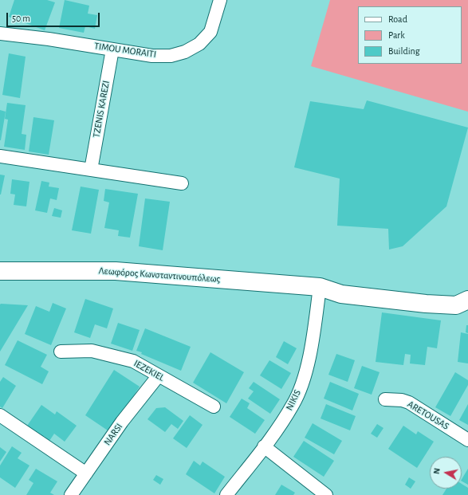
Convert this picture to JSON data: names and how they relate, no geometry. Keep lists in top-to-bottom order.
{
  "streets": {
    "street": [
      "TIMOU MORAITI",
      "TZENIS KAREZI",
      "Λεωφόρος Κωνσταντινουπόλεως",
      "IEZEKIEL",
      "NIKIS",
      "ARETOUSAS",
      "NARSI"
    ]
  },
  "crossings": [
    ["TIMOU MORAITI", "TZENIS KAREZI"],
    ["Λεωφόρος Κωνσταντινουπόλεως", "NIKIS"],
    ["IEZEKIEL", "NARSI"]
  ],
  "legend": ["Road", "Park", "Building"],
  "scale_bar": "50 m",
  "north": "left"
}
